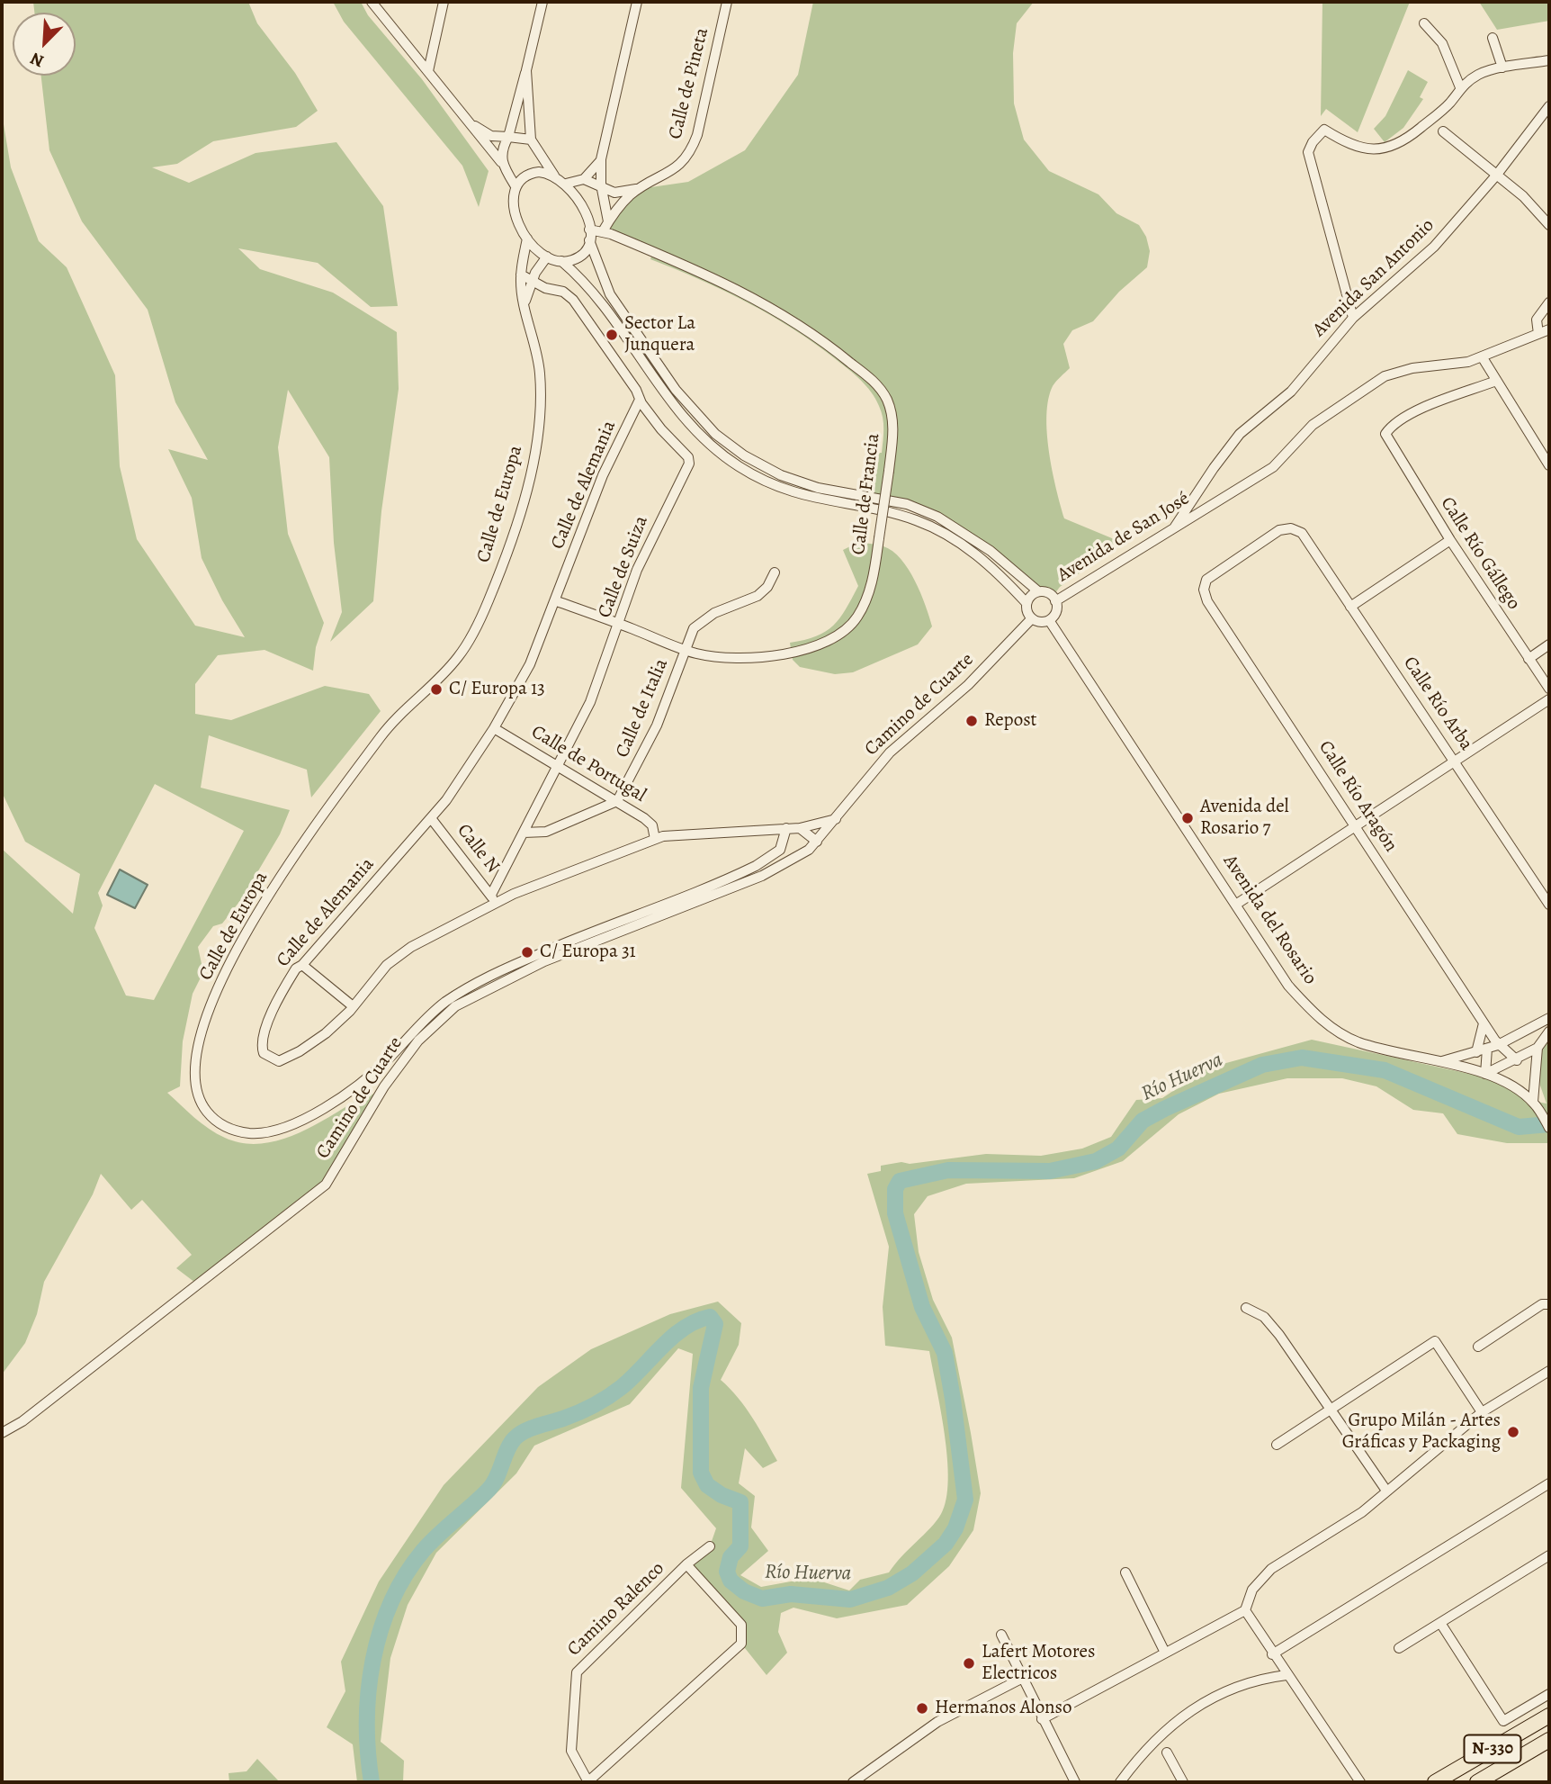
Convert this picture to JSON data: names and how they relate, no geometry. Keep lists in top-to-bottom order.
{
  "streets": {
    "highway": ["N-330"],
    "street": [
      "Calle de Pineta",
      "Avenida San Antonio",
      "Calle de Alemania",
      "Calle de Francia",
      "Calle de Europa",
      "Avenida de San José",
      "Calle Río Gállego",
      "Calle de Suiza",
      "Calle Río Arba",
      "Camino de Cuarte",
      "Calle de Italia",
      "Calle de Portugal",
      "Calle Río Aragón",
      "Calle N",
      "Avenida del Rosario",
      "Camino Ralenco"
    ]
  },
  "crossings": [
    ["Calle de Pineta", "Calle de Francia"],
    ["Avenida San Antonio", "Avenida de San José"],
    ["Calle de Alemania", "Calle de Francia"],
    ["Calle de Alemania", "Calle de Europa"],
    ["Calle de Alemania", "Calle de Suiza"],
    ["Calle de Alemania", "Camino de Cuarte"],
    ["Calle de Alemania", "Calle de Portugal"],
    ["Calle de Alemania", "Calle N"],
    ["Calle de Francia", "Calle de Europa"],
    ["Calle de Francia", "Calle de Suiza"],
    ["Calle de Francia", "Calle de Italia"],
    ["Calle de Europa", "Calle de Suiza"],
    ["Avenida de San José", "Camino de Cuarte"],
    ["Avenida de San José", "Avenida del Rosario"],
    ["Calle de Suiza", "Calle de Portugal"],
    ["Calle de Suiza", "Calle N"],
    ["Calle Río Arba", "Calle Río Aragón"],
    ["Camino de Cuarte", "Avenida del Rosario"],
    ["Calle de Italia", "Calle de Portugal"]
  ],
  "water": ["Río Huerva"],
  "places": [
    "Sector La Junquera",
    "C/ Europa 13",
    "Repost",
    "Avenida del Rosario 7",
    "C/ Europa 31",
    "Grupo Milán - Artes Gráficas y Packaging",
    "Lafert Motores Electricos",
    "Hermanos Alonso"
  ],
  "north": "bottom left"
}
